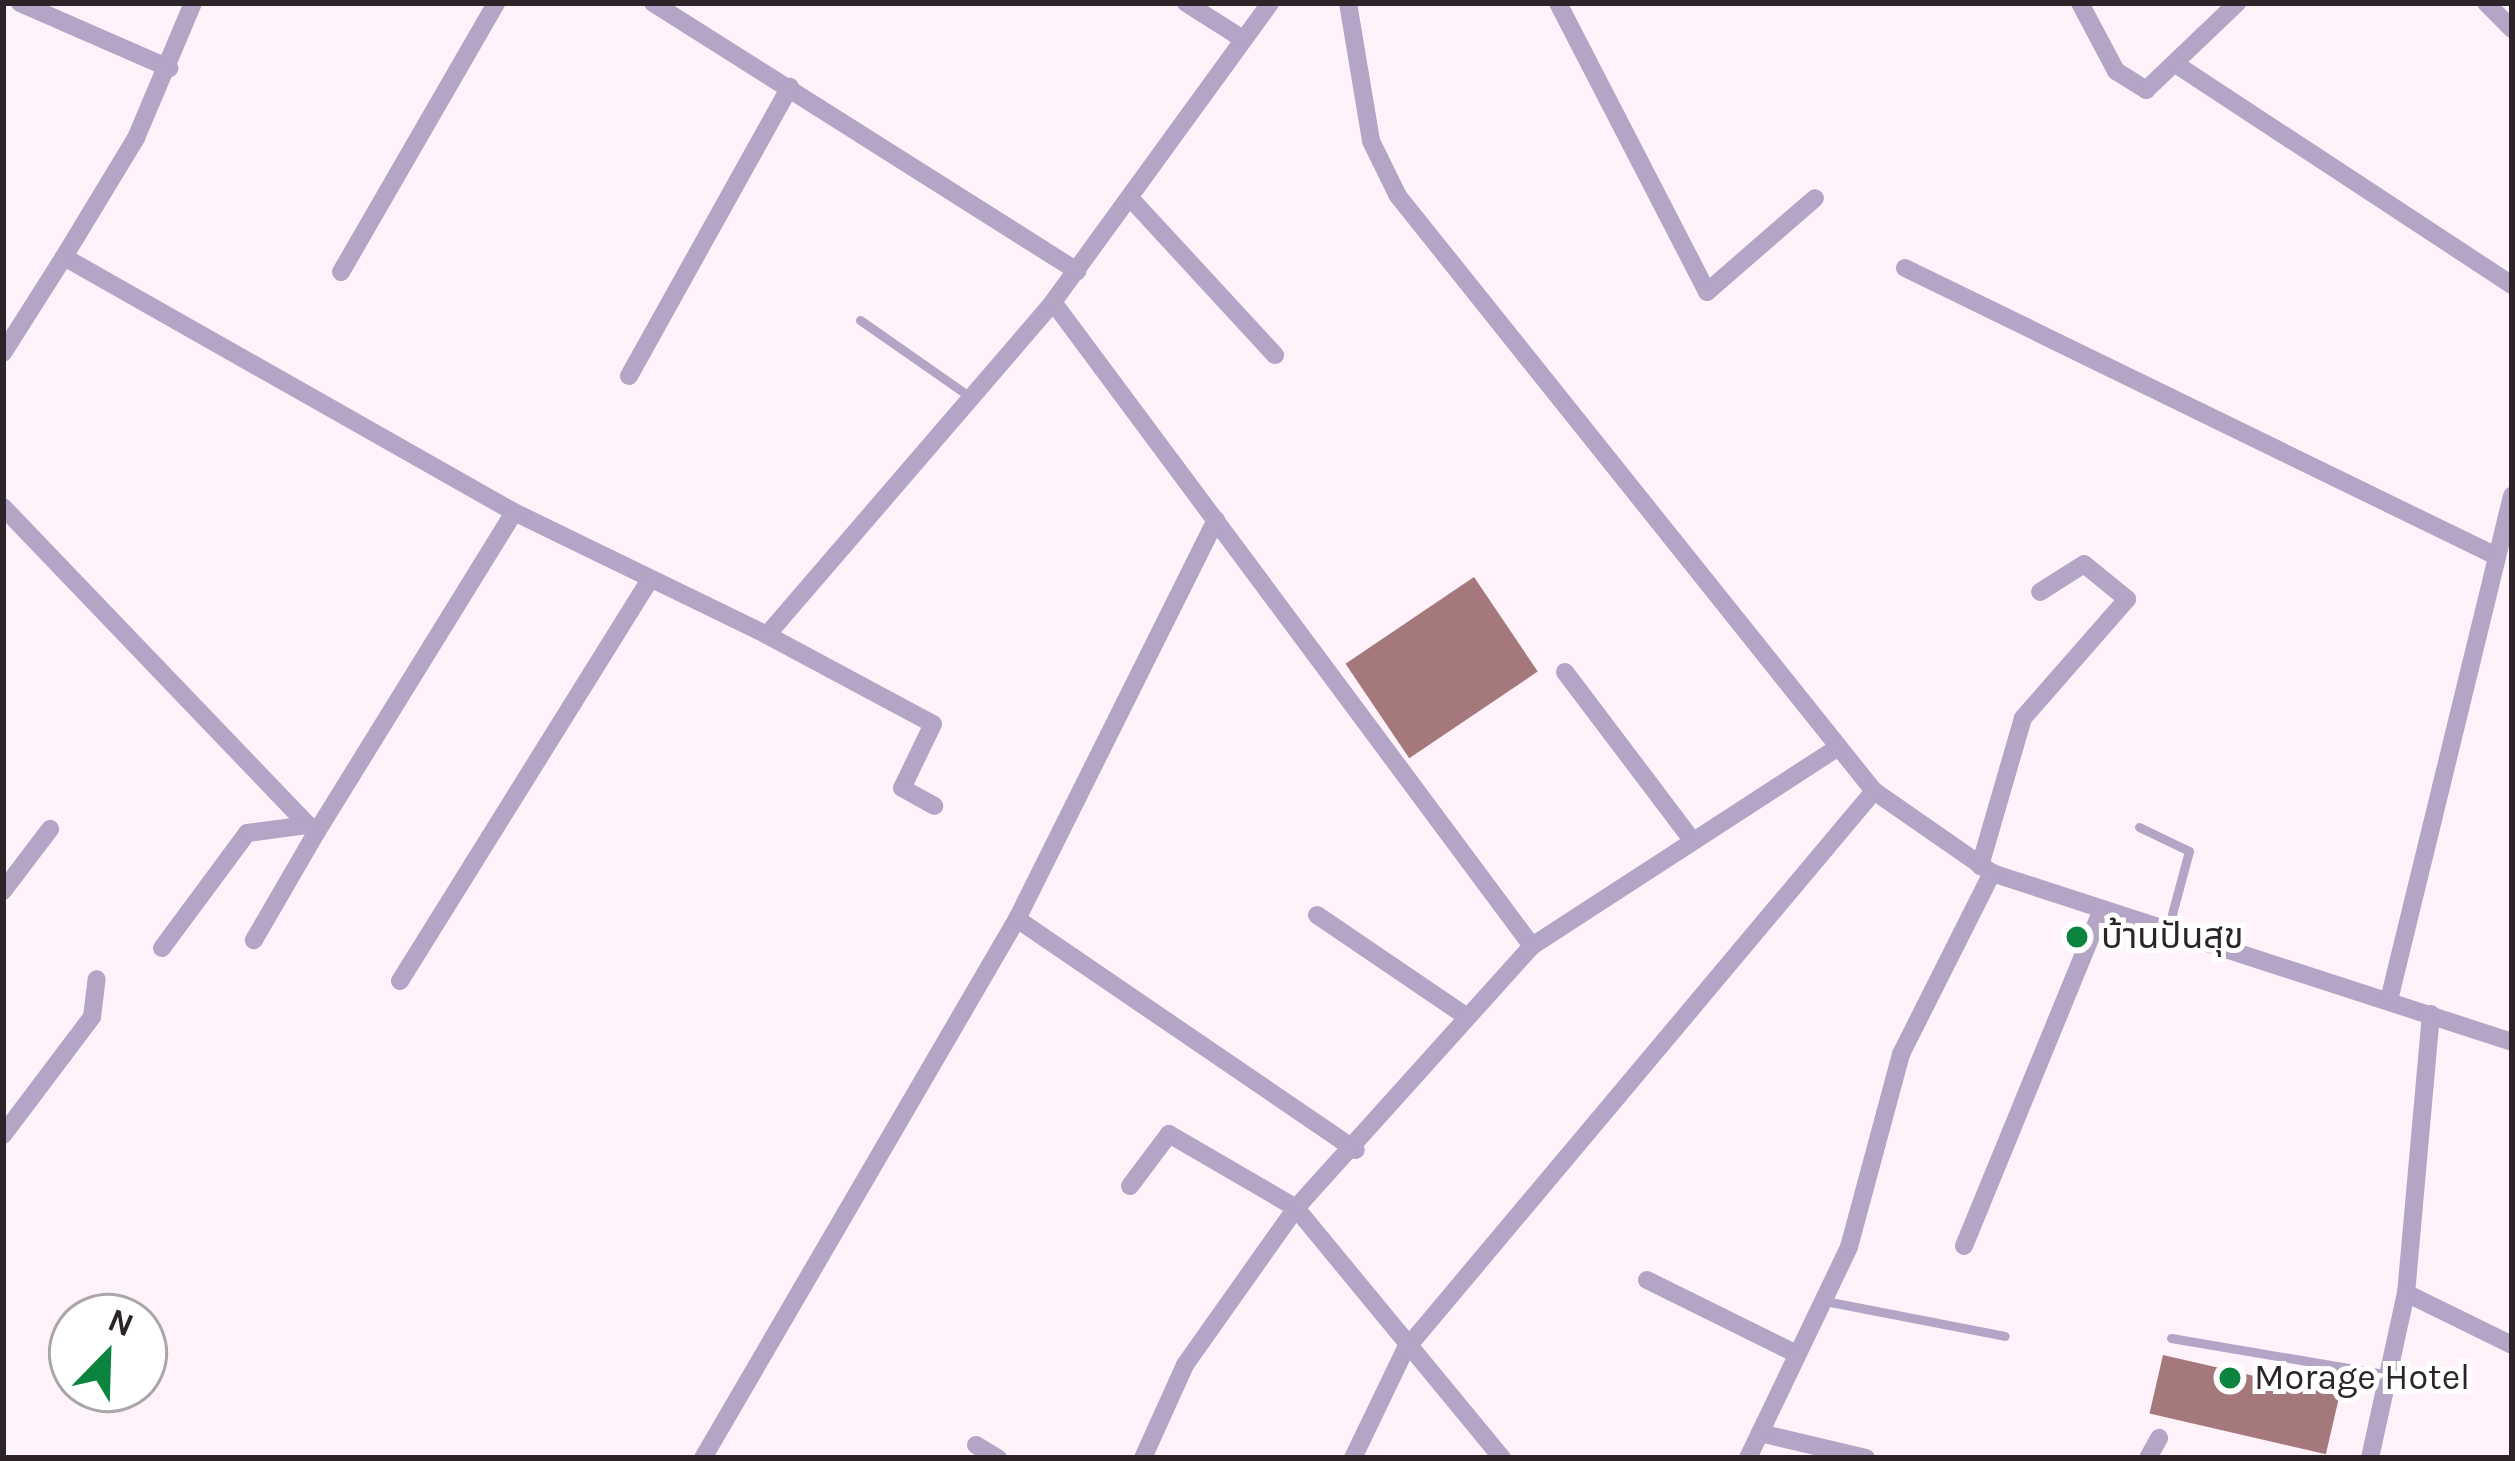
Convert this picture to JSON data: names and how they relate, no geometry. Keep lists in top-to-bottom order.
{
  "places": ["บ้านปันสุข", "Morage Hotel"],
  "north": "top right"
}
